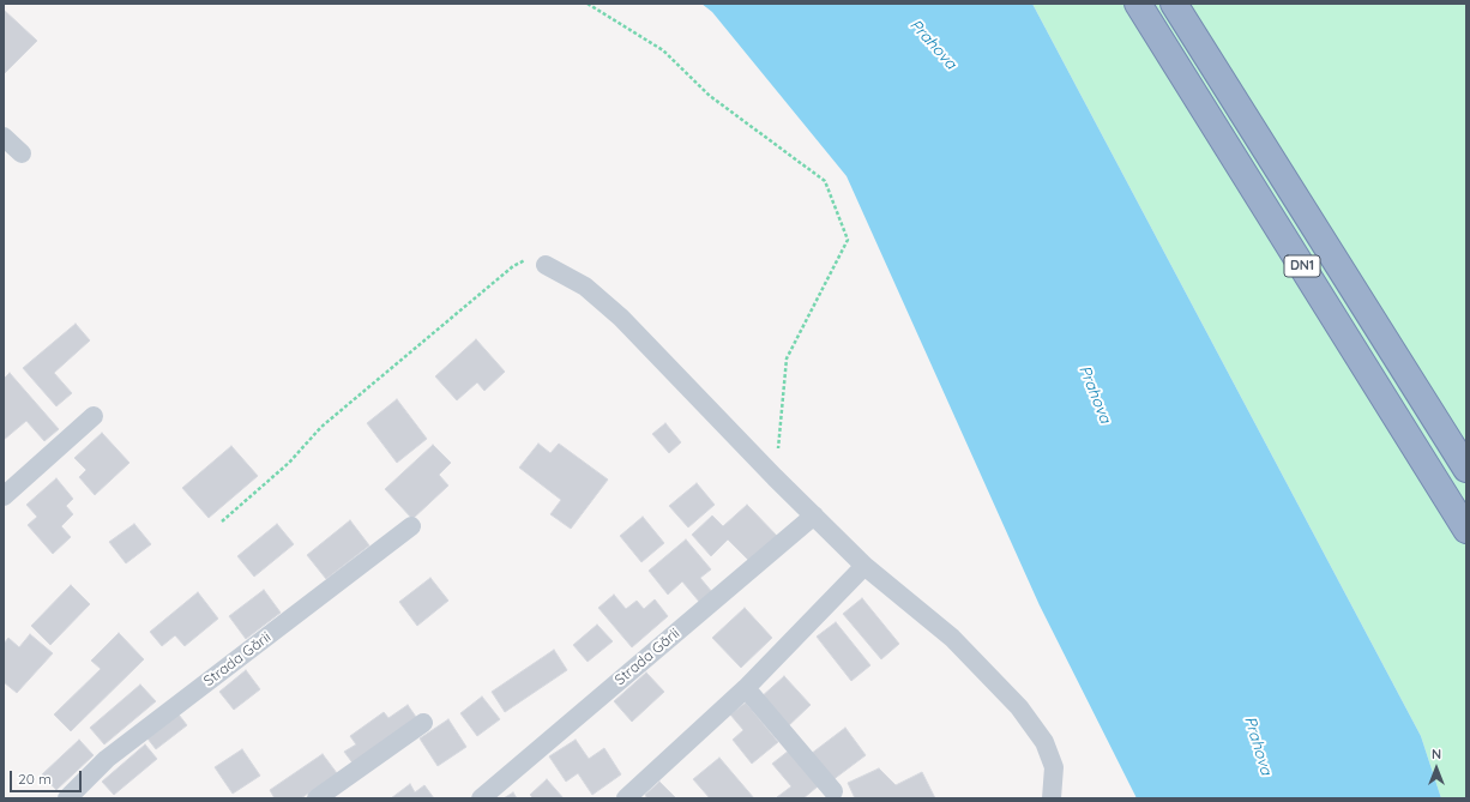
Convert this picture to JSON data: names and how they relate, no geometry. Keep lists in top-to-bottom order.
{
  "streets": {
    "highway": ["DN1"],
    "street": ["Strada Gării"]
  },
  "water": ["Prahova"],
  "scale_bar": "20 m",
  "north": "top"
}
